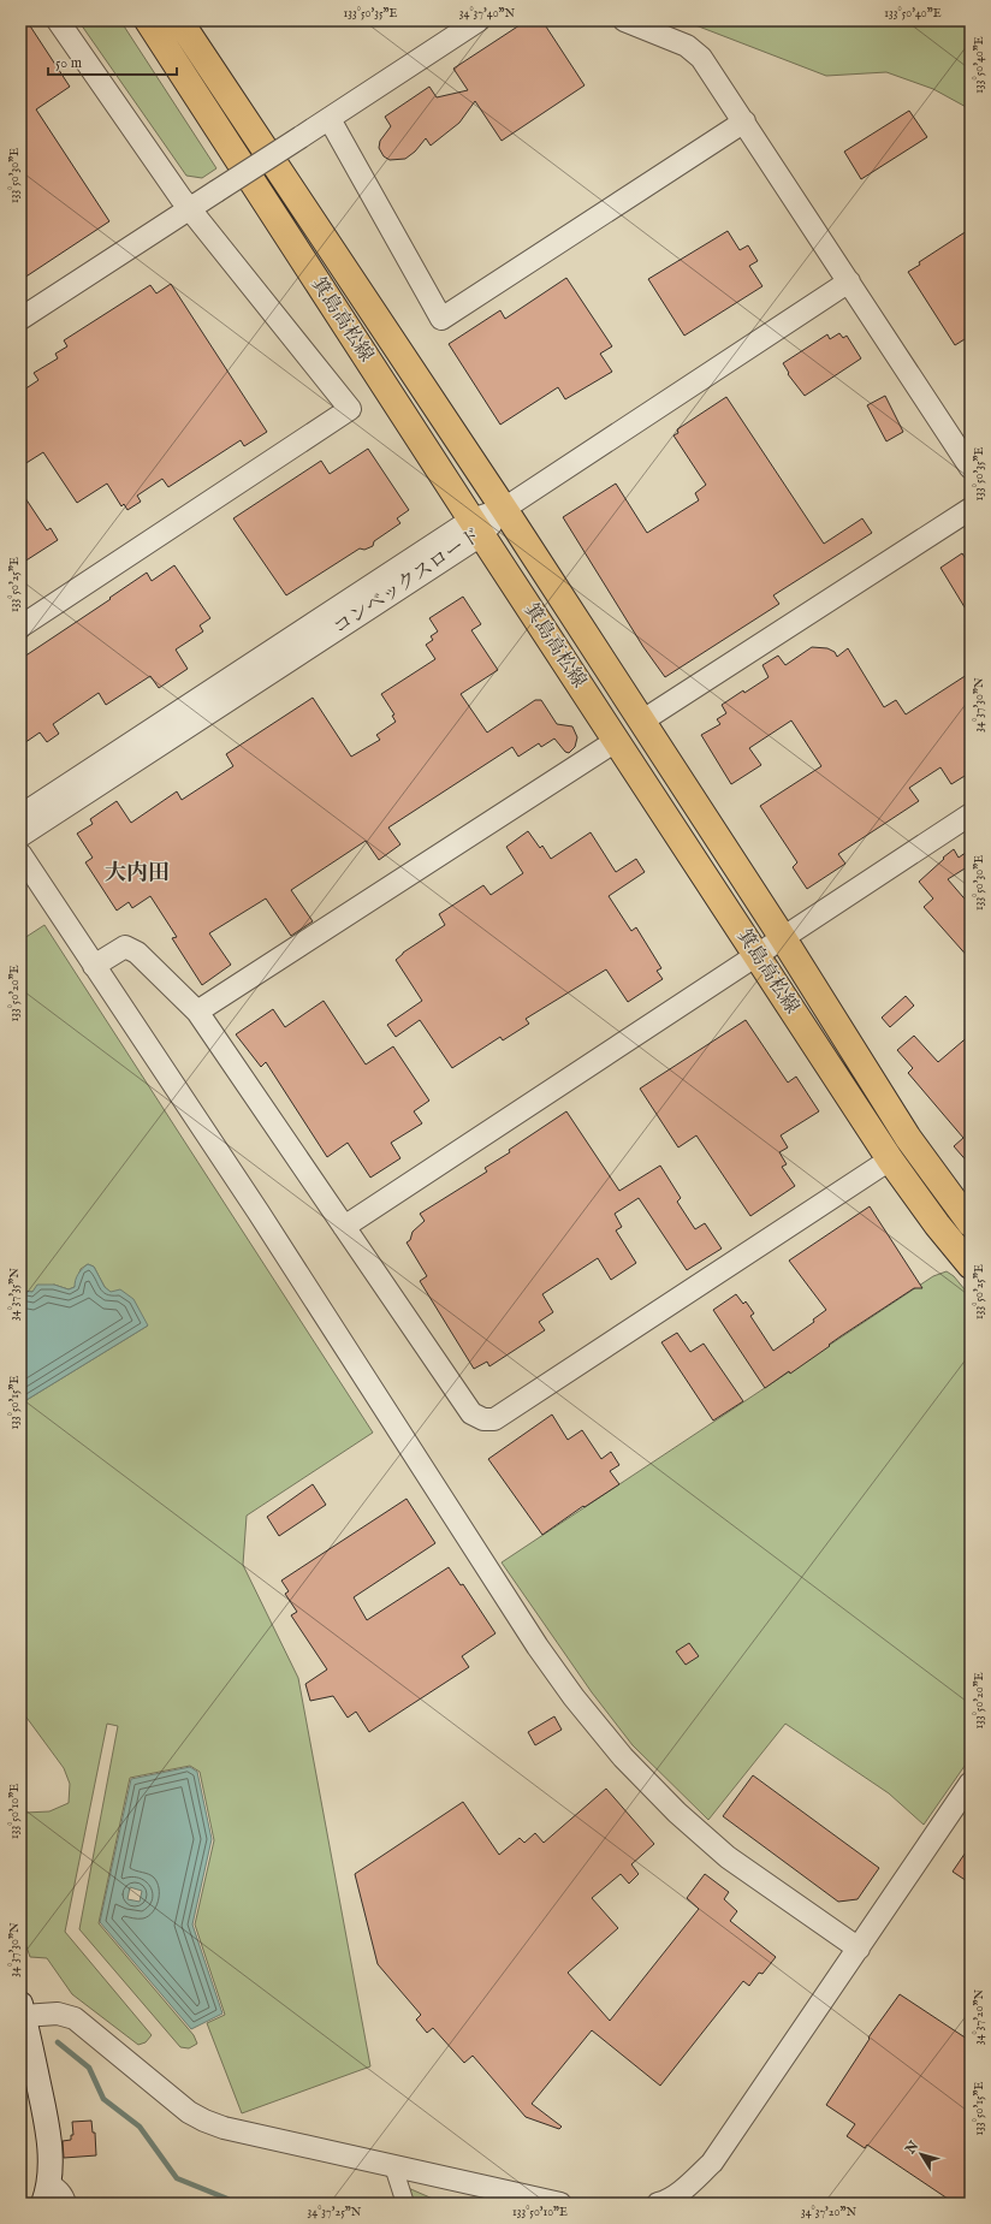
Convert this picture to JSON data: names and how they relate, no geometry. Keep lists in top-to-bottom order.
{
  "streets": {
    "main road": ["箕島高松線"],
    "street": ["コンベックスロード"]
  },
  "crossings": [
    ["箕島高松線", "コンベックスロード"]
  ],
  "districts": ["大内田"],
  "scale_bar": "50 m",
  "north": "top left",
  "coordinates": [
    "133°50'35\"E",
    "34°37'40\"N",
    "133°50'40\"E",
    "133°50'30\"E",
    "133°50'25\"E",
    "34°37'30\"N",
    "133°50'20\"E",
    "34°37'35\"N",
    "133°50'15\"E",
    "133°50'10\"E",
    "34°37'20\"N",
    "34°37'25\"N"
  ]
}
